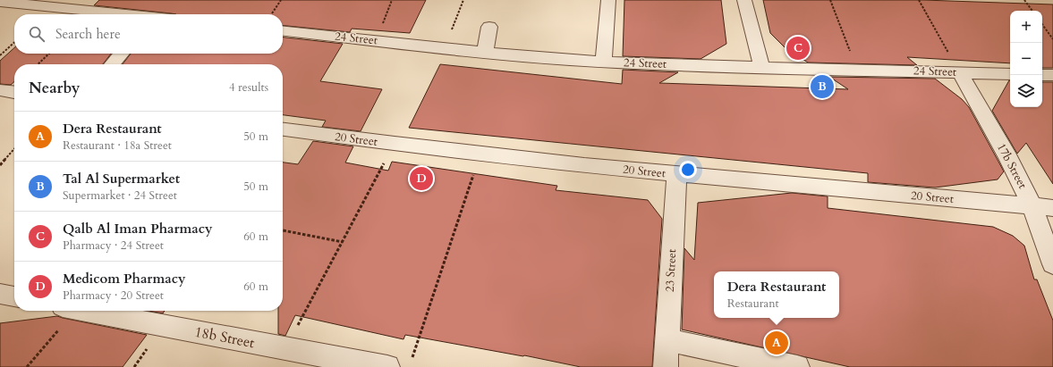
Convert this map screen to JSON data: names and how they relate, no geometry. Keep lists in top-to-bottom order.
{
  "streets": {
    "street": [
      "24 Street",
      "20 Street",
      "17b Street",
      "23 Street",
      "18b Street"
    ]
  },
  "crossings": [
    ["24 Street", "17b Street"],
    ["20 Street", "17b Street"],
    ["20 Street", "23 Street"]
  ],
  "page": {
    "map_buttons": ["+", "−"],
    "search": "Search here",
    "pins": [
      "C",
      "B",
      "D",
      "A"
    ],
    "heading": ["Nearby", "4 results"],
    "list": [
      {
        "mark": "A",
        "name": "Dera Restaurant",
        "note": "Restaurant · 18a Street",
        "value": "50 m"
      },
      {
        "mark": "B",
        "name": "Tal Al Supermarket",
        "note": "Supermarket · 24 Street",
        "value": "50 m"
      },
      {
        "mark": "C",
        "name": "Qalb Al Iman Pharmacy",
        "note": "Pharmacy · 24 Street",
        "value": "60 m"
      },
      {
        "mark": "D",
        "name": "Medicom Pharmacy",
        "note": "Pharmacy · 20 Street",
        "value": "60 m"
      }
    ],
    "popup": ["Dera Restaurant", "Restaurant"]
  }
}
